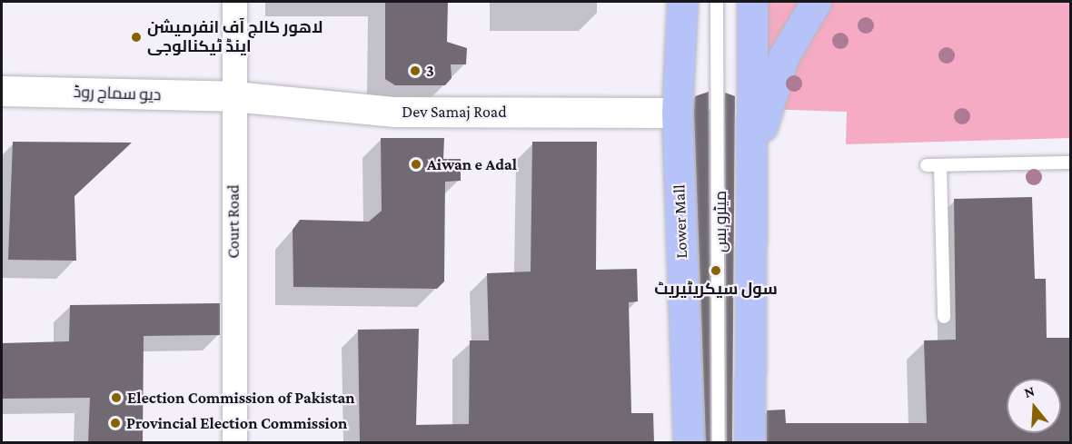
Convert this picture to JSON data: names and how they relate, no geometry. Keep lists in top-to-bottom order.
{
  "streets": {
    "main road": ["دیو سماج روڈ", "Dev Samaj Road", "Lower Mall"],
    "street": ["Court Road"],
    "lane": ["میٹرو بس"]
  },
  "crossings": [
    ["دیو سماج روڈ", "Dev Samaj Road"],
    ["دیو سماج روڈ", "Court Road"],
    ["Dev Samaj Road", "Court Road"],
    ["Dev Samaj Road", "Lower Mall"]
  ],
  "places": [
    "لاھور کالج آف انفرمیشن اینڈ ٹیکنالوجی",
    "3",
    "Aiwan e Adal",
    "سول سیکریٹیریٹ",
    "Election Commission of Pakistan",
    "Provincial Election Commission"
  ],
  "north": "top"
}
